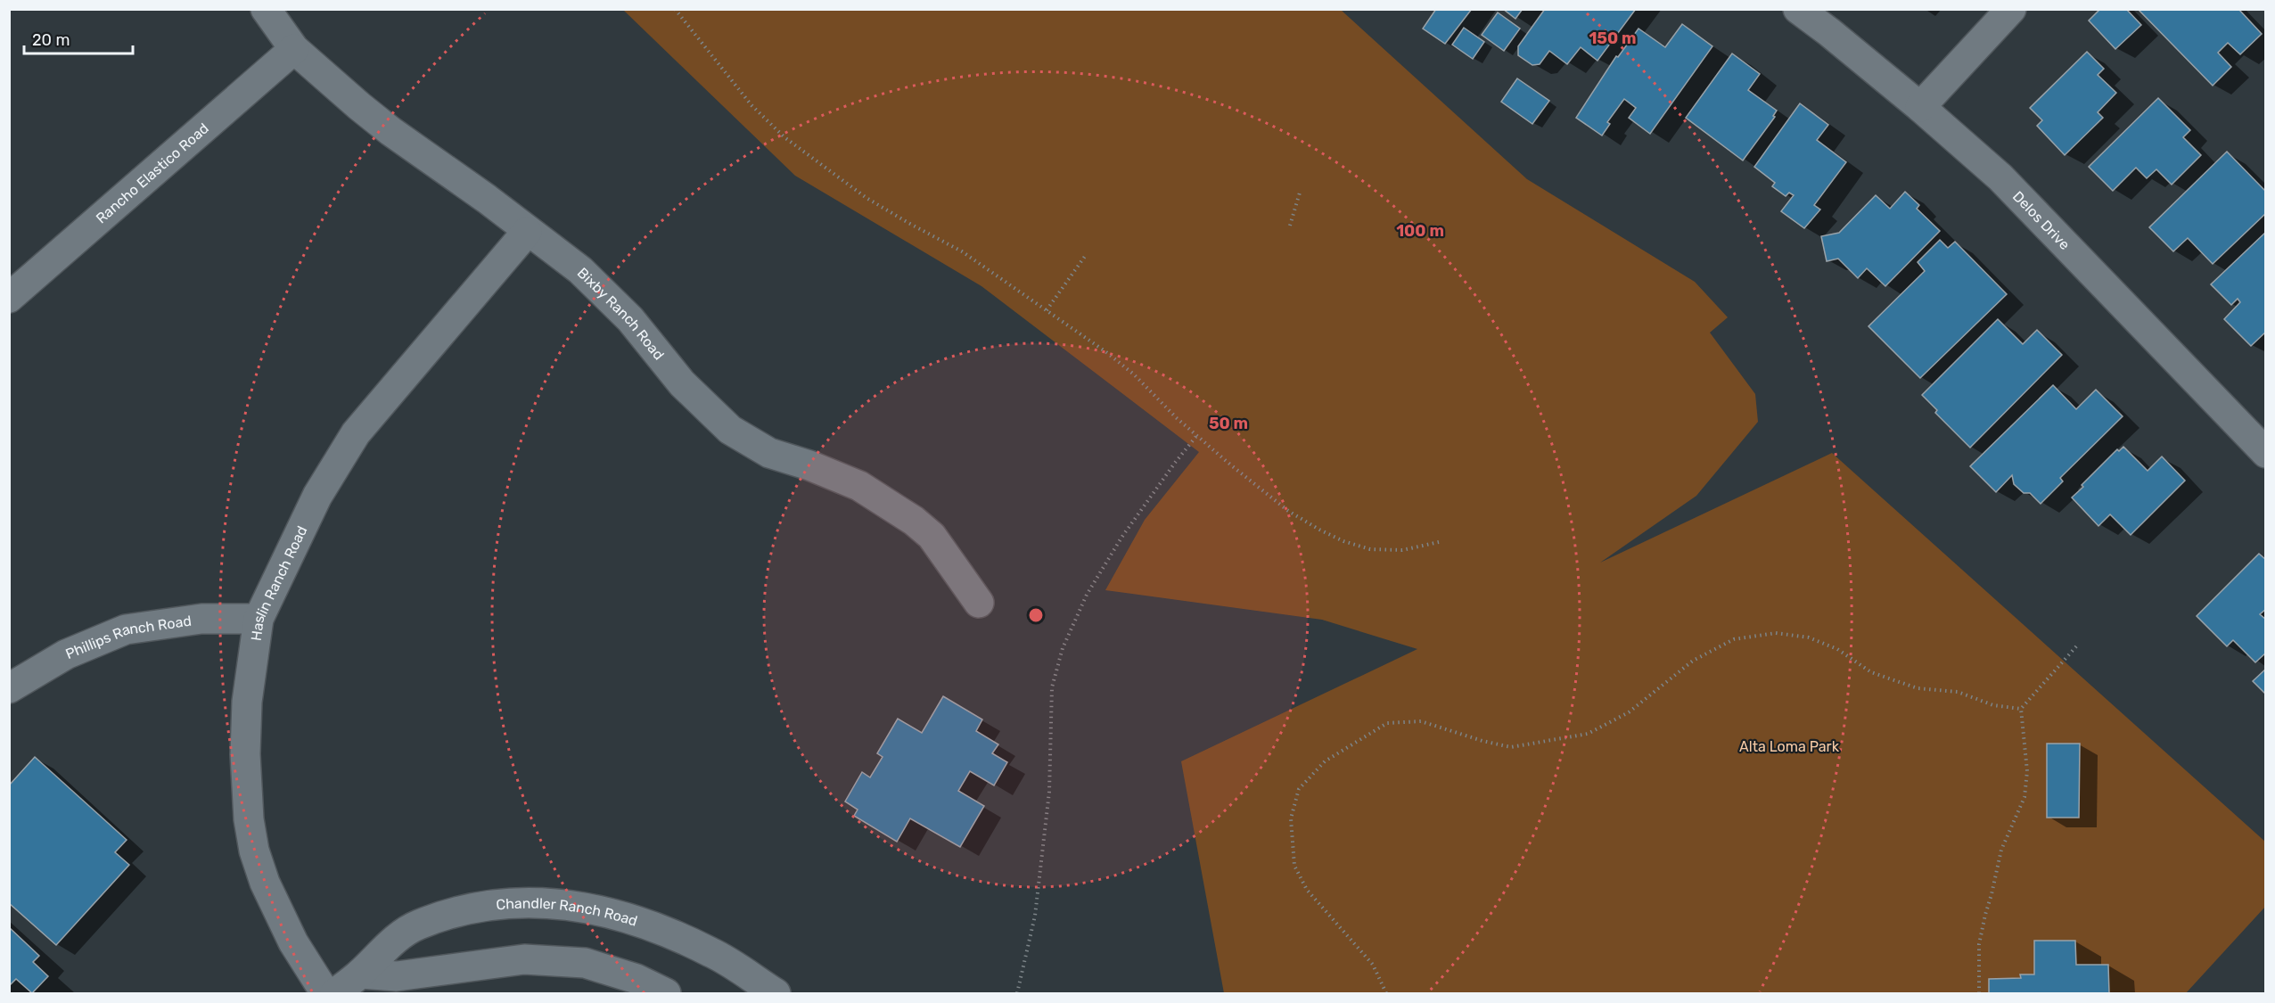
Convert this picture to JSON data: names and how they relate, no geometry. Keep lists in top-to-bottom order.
{
  "streets": {
    "street": [
      "Rancho Elastico Road",
      "Delos Drive",
      "Bixby Ranch Road",
      "Haslin Ranch Road",
      "Phillips Ranch Road",
      "Chandler Ranch Road"
    ]
  },
  "crossings": [
    ["Rancho Elastico Road", "Bixby Ranch Road"],
    ["Bixby Ranch Road", "Haslin Ranch Road"],
    ["Haslin Ranch Road", "Phillips Ranch Road"]
  ],
  "parks": ["Alta Loma Park"],
  "scale_bar": "20 m",
  "rings": ["150 m", "100 m", "50 m"]
}
